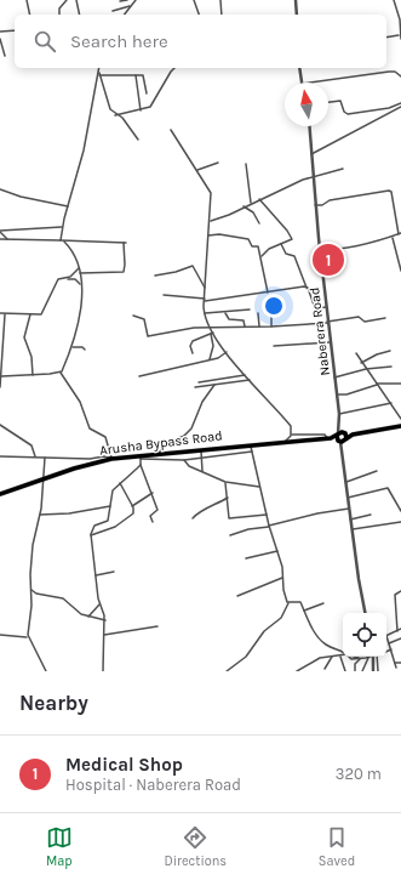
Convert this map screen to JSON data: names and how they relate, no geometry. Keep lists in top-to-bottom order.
{
  "streets": {
    "main road": ["Arusha Bypass Road"],
    "street": ["Naberera Road"]
  },
  "crossings": [
    ["Naberera Road", "Arusha Bypass Road"]
  ],
  "north": "top",
  "page": {
    "search": "Search here",
    "pins": "1",
    "heading": "Nearby",
    "list": [
      {
        "mark": "1",
        "name": "Medical Shop",
        "note": "Hospital · Naberera Road",
        "value": "320 m"
      }
    ],
    "nav": ["Map", "Directions", "Saved"]
  }
}
